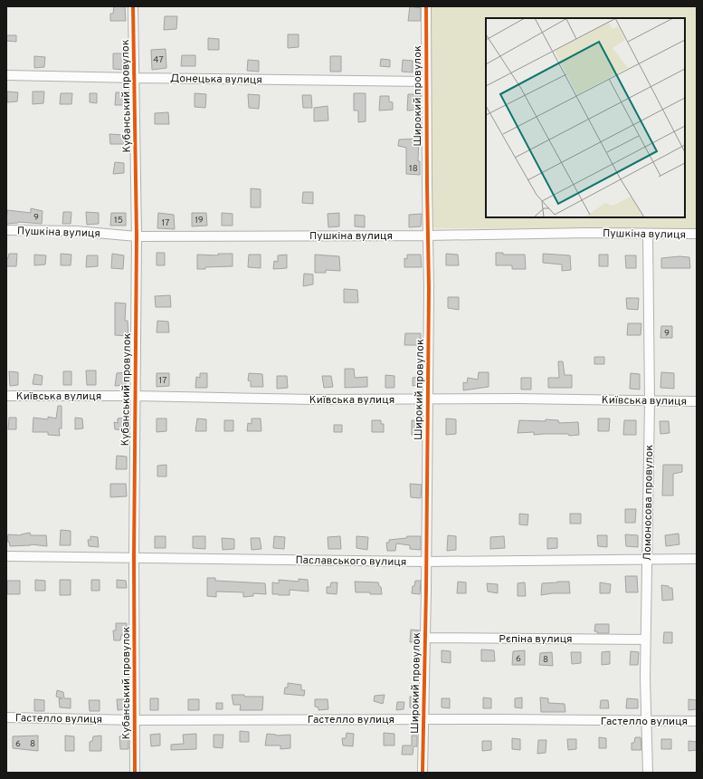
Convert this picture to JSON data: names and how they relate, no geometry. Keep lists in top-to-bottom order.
{
  "streets": {
    "street": [
      "Донецька вулиця",
      "Кубанський провулок",
      "Широкий провулок",
      "Пушкіна вулиця",
      "Київська вулиця",
      "Ломоносова провулок",
      "Паславського вулиця",
      "Рєпіна вулиця",
      "Гастелло вулиця"
    ]
  },
  "crossings": [
    ["Донецька вулиця", "Кубанський провулок"],
    ["Донецька вулиця", "Широкий провулок"],
    ["Кубанський провулок", "Пушкіна вулиця"],
    ["Кубанський провулок", "Київська вулиця"],
    ["Кубанський провулок", "Паславського вулиця"],
    ["Кубанський провулок", "Гастелло вулиця"],
    ["Широкий провулок", "Пушкіна вулиця"],
    ["Широкий провулок", "Київська вулиця"],
    ["Широкий провулок", "Паславського вулиця"],
    ["Широкий провулок", "Рєпіна вулиця"],
    ["Широкий провулок", "Гастелло вулиця"],
    ["Пушкіна вулиця", "Ломоносова провулок"],
    ["Київська вулиця", "Ломоносова провулок"],
    ["Ломоносова провулок", "Паславського вулиця"],
    ["Ломоносова провулок", "Рєпіна вулиця"],
    ["Ломоносова провулок", "Гастелло вулиця"]
  ],
  "house_numbers": [
    "47",
    "18",
    "9",
    "15",
    "19",
    "17",
    "9",
    "17",
    "6",
    "8",
    "6",
    "8"
  ]
}
